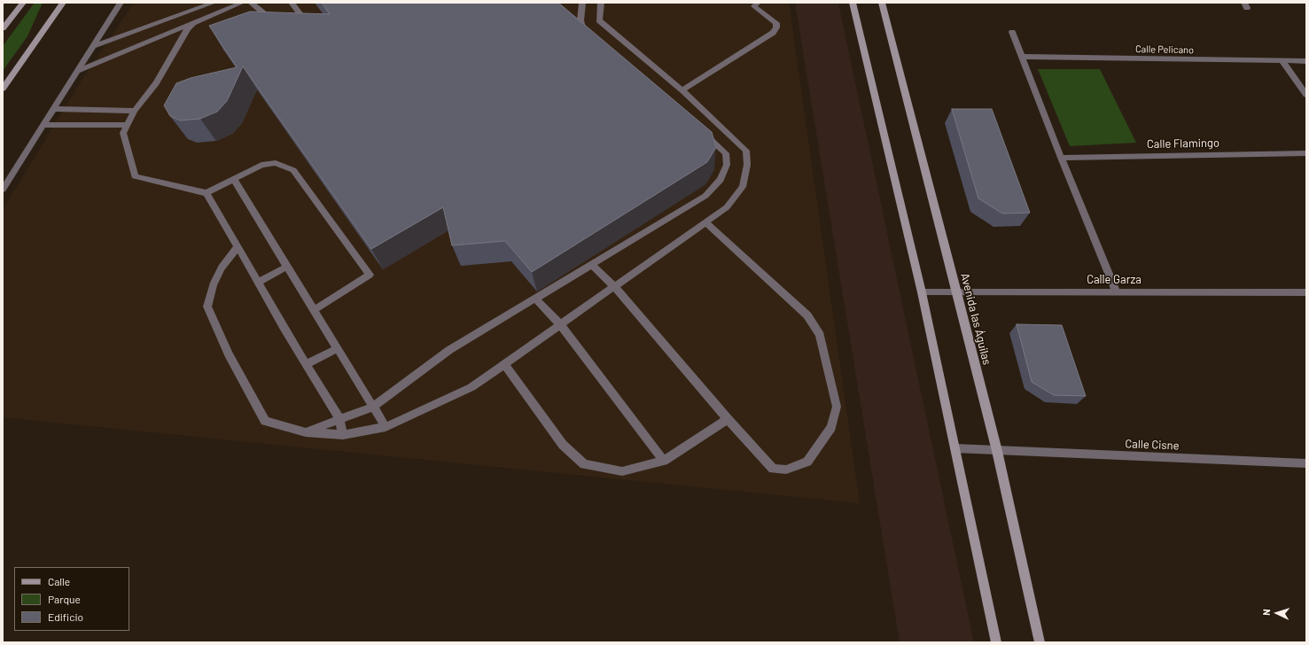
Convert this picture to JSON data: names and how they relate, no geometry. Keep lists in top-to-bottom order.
{
  "streets": {
    "street": [
      "Calle Pelicano",
      "Calle Flamingo",
      "Calle Garza",
      "Avenida las Águilas",
      "Calle Cisne"
    ]
  },
  "crossings": [
    ["Calle Garza", "Avenida las Águilas"],
    ["Avenida las Águilas", "Calle Cisne"]
  ],
  "legend": ["Calle", "Parque", "Edificio"],
  "north": "left"
}
